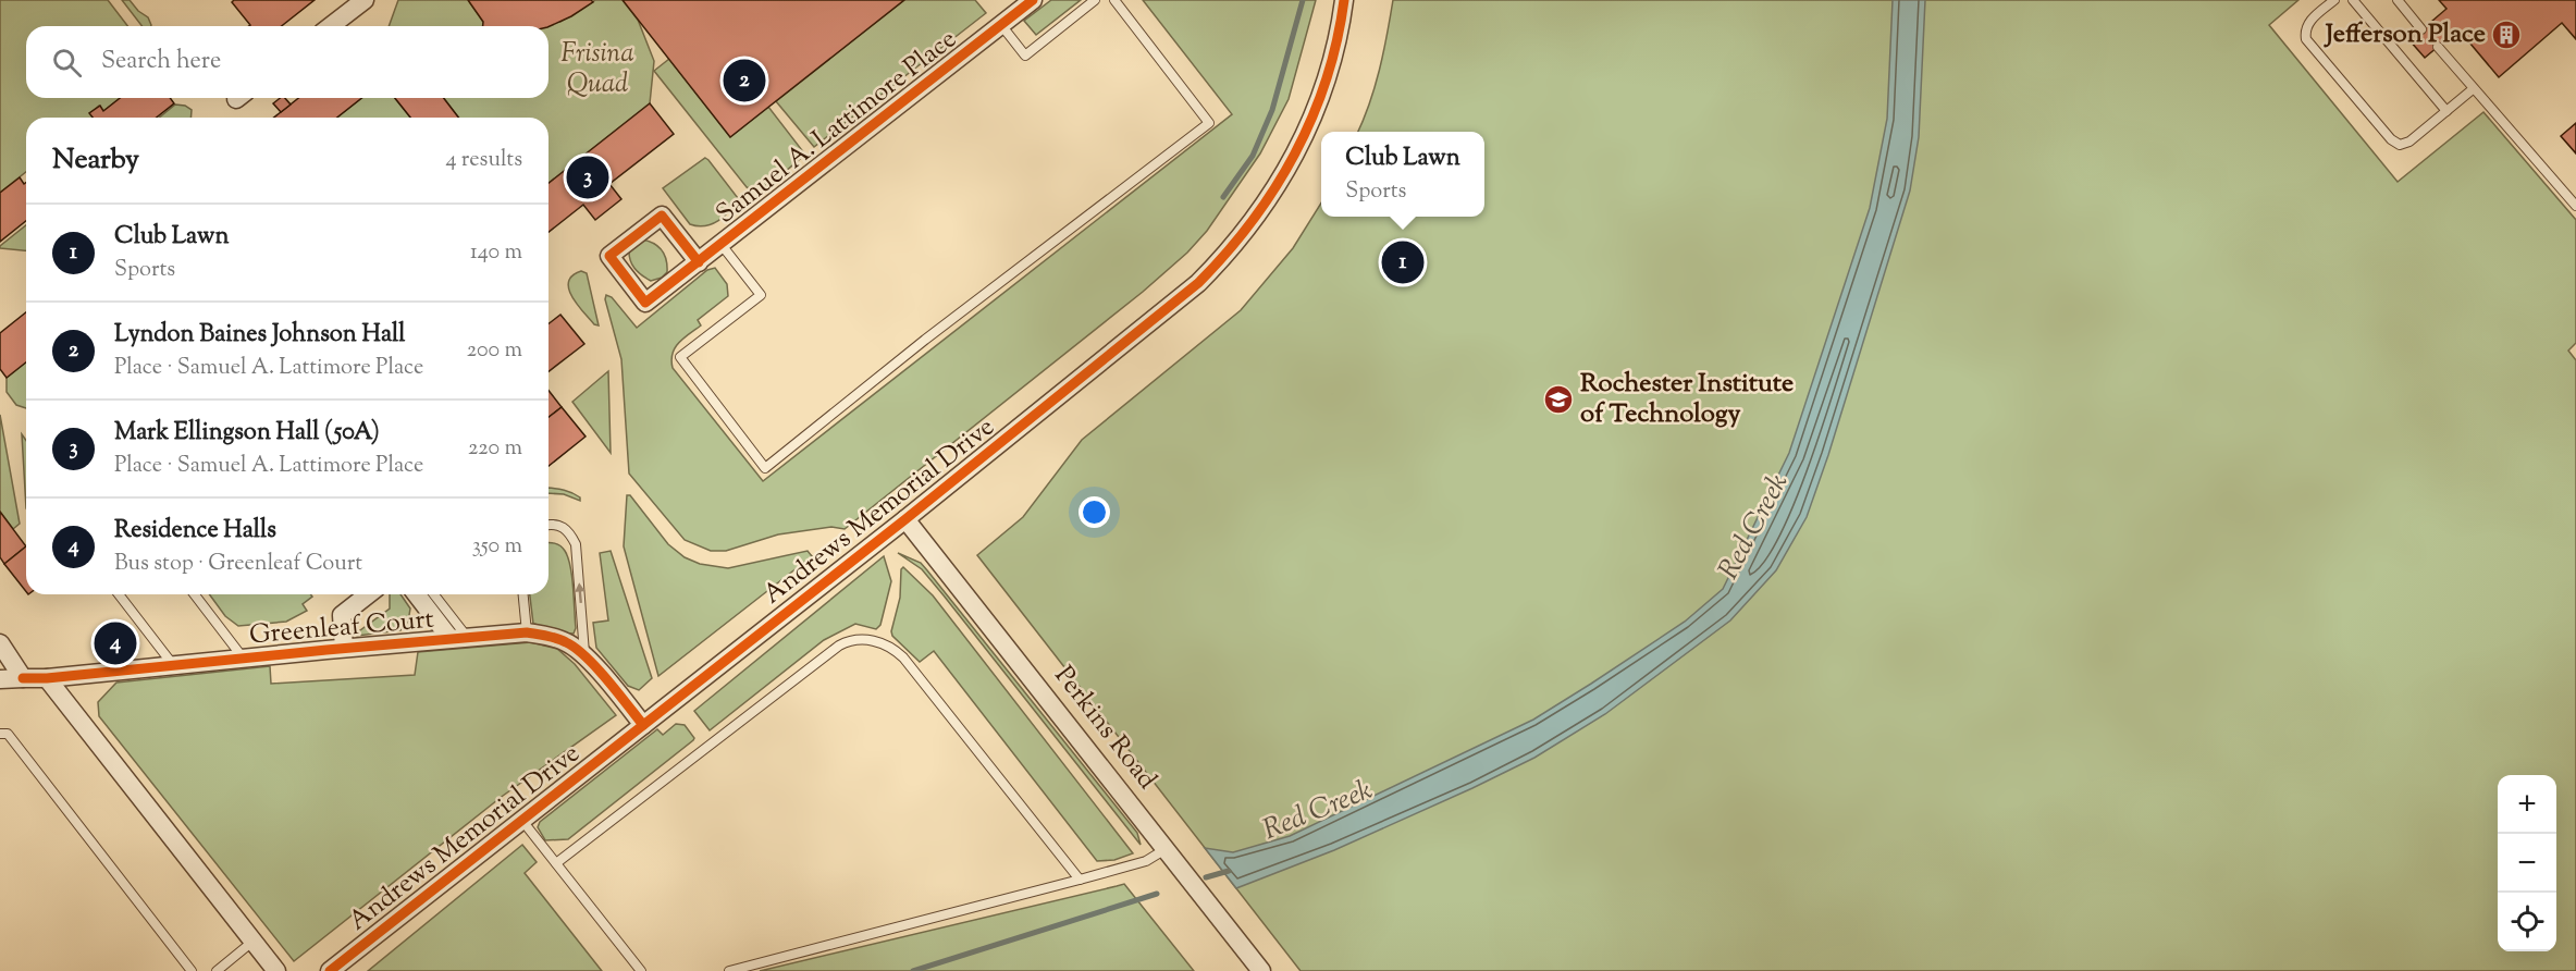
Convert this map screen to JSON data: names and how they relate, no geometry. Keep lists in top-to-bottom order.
{
  "streets": {
    "street": [
      "Samuel A. Lattimore Place",
      "Andrews Memorial Drive",
      "Greenleaf Court",
      "Perkins Road"
    ]
  },
  "crossings": [
    ["Andrews Memorial Drive", "Greenleaf Court"],
    ["Andrews Memorial Drive", "Perkins Road"]
  ],
  "water": ["Red Creek"],
  "parks": ["Frisina Quad"],
  "places": {
    "building": ["Jefferson Place"],
    "school or university": ["Rochester Institute of Technology"]
  },
  "page": {
    "search": "Search here",
    "pins": [
      "2",
      "3",
      "1",
      "4"
    ],
    "heading": ["Nearby", "4 results"],
    "popup": ["Club Lawn", "Sports"],
    "list": [
      {
        "mark": "1",
        "name": "Club Lawn",
        "note": "Sports",
        "value": "140 m"
      },
      {
        "mark": "2",
        "name": "Lyndon Baines Johnson Hall",
        "note": "Place · Samuel A. Lattimore Place",
        "value": "200 m"
      },
      {
        "mark": "3",
        "name": "Mark Ellingson Hall (50A)",
        "note": "Place · Samuel A. Lattimore Place",
        "value": "220 m"
      },
      {
        "mark": "4",
        "name": "Residence Halls",
        "note": "Bus stop · Greenleaf Court",
        "value": "350 m"
      }
    ],
    "map_buttons": ["+", "−"]
  }
}
